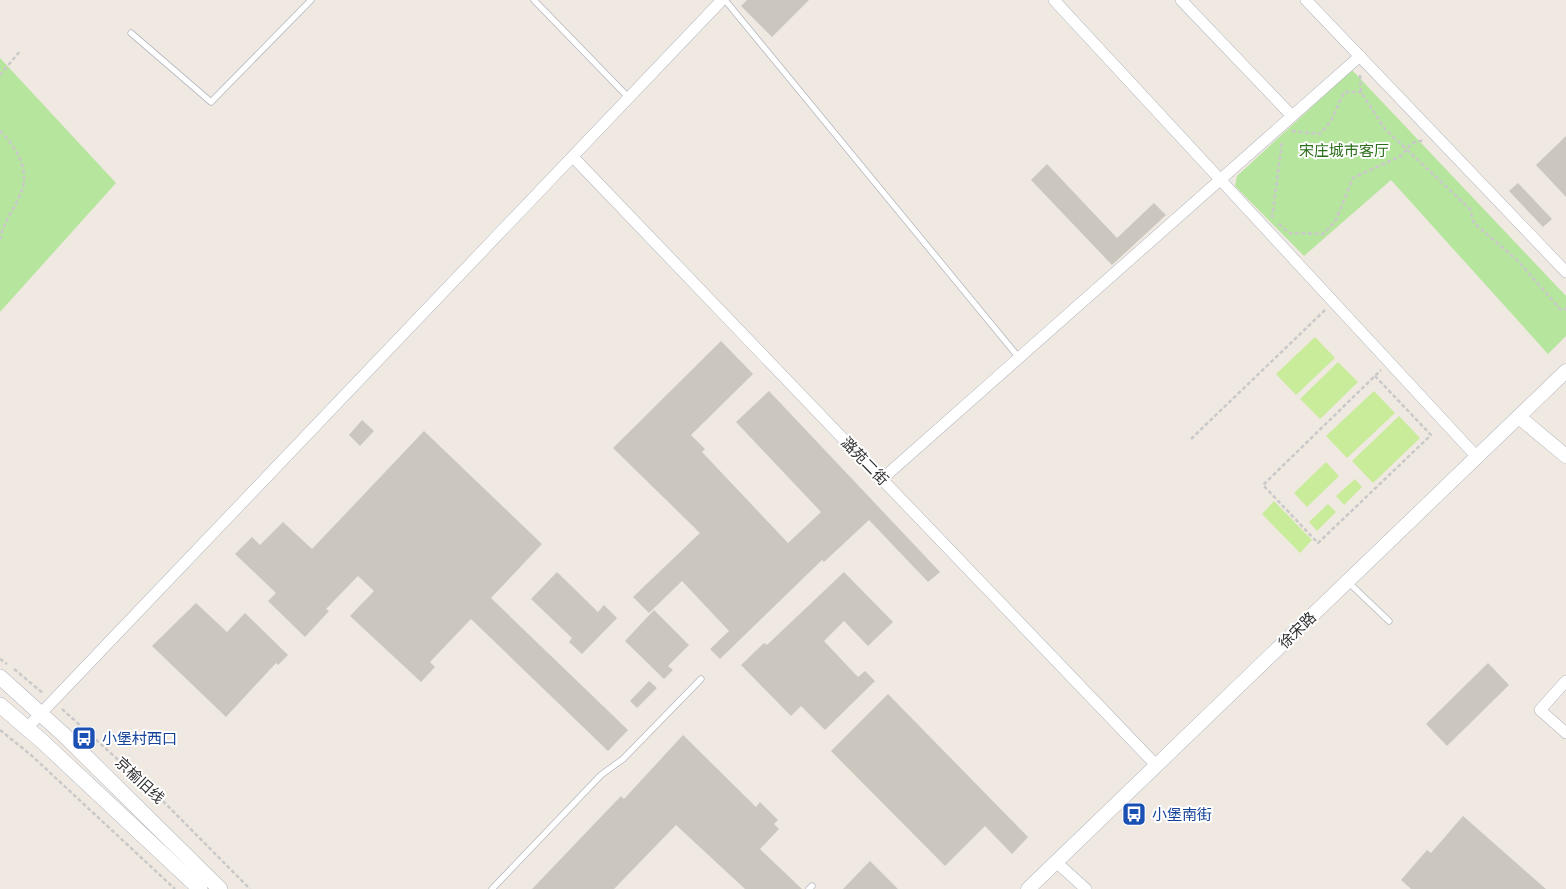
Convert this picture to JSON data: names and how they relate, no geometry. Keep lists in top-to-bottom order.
{
  "streets": {
    "main road": ["京榆旧线"],
    "street": ["潞苑二街", "徐宋路"]
  },
  "crossings": [
    ["潞苑二街", "徐宋路"]
  ],
  "parks": ["宋庄城市客厅"],
  "places": {
    "bus stop": ["小堡村西口", "小堡南街"]
  }
}
